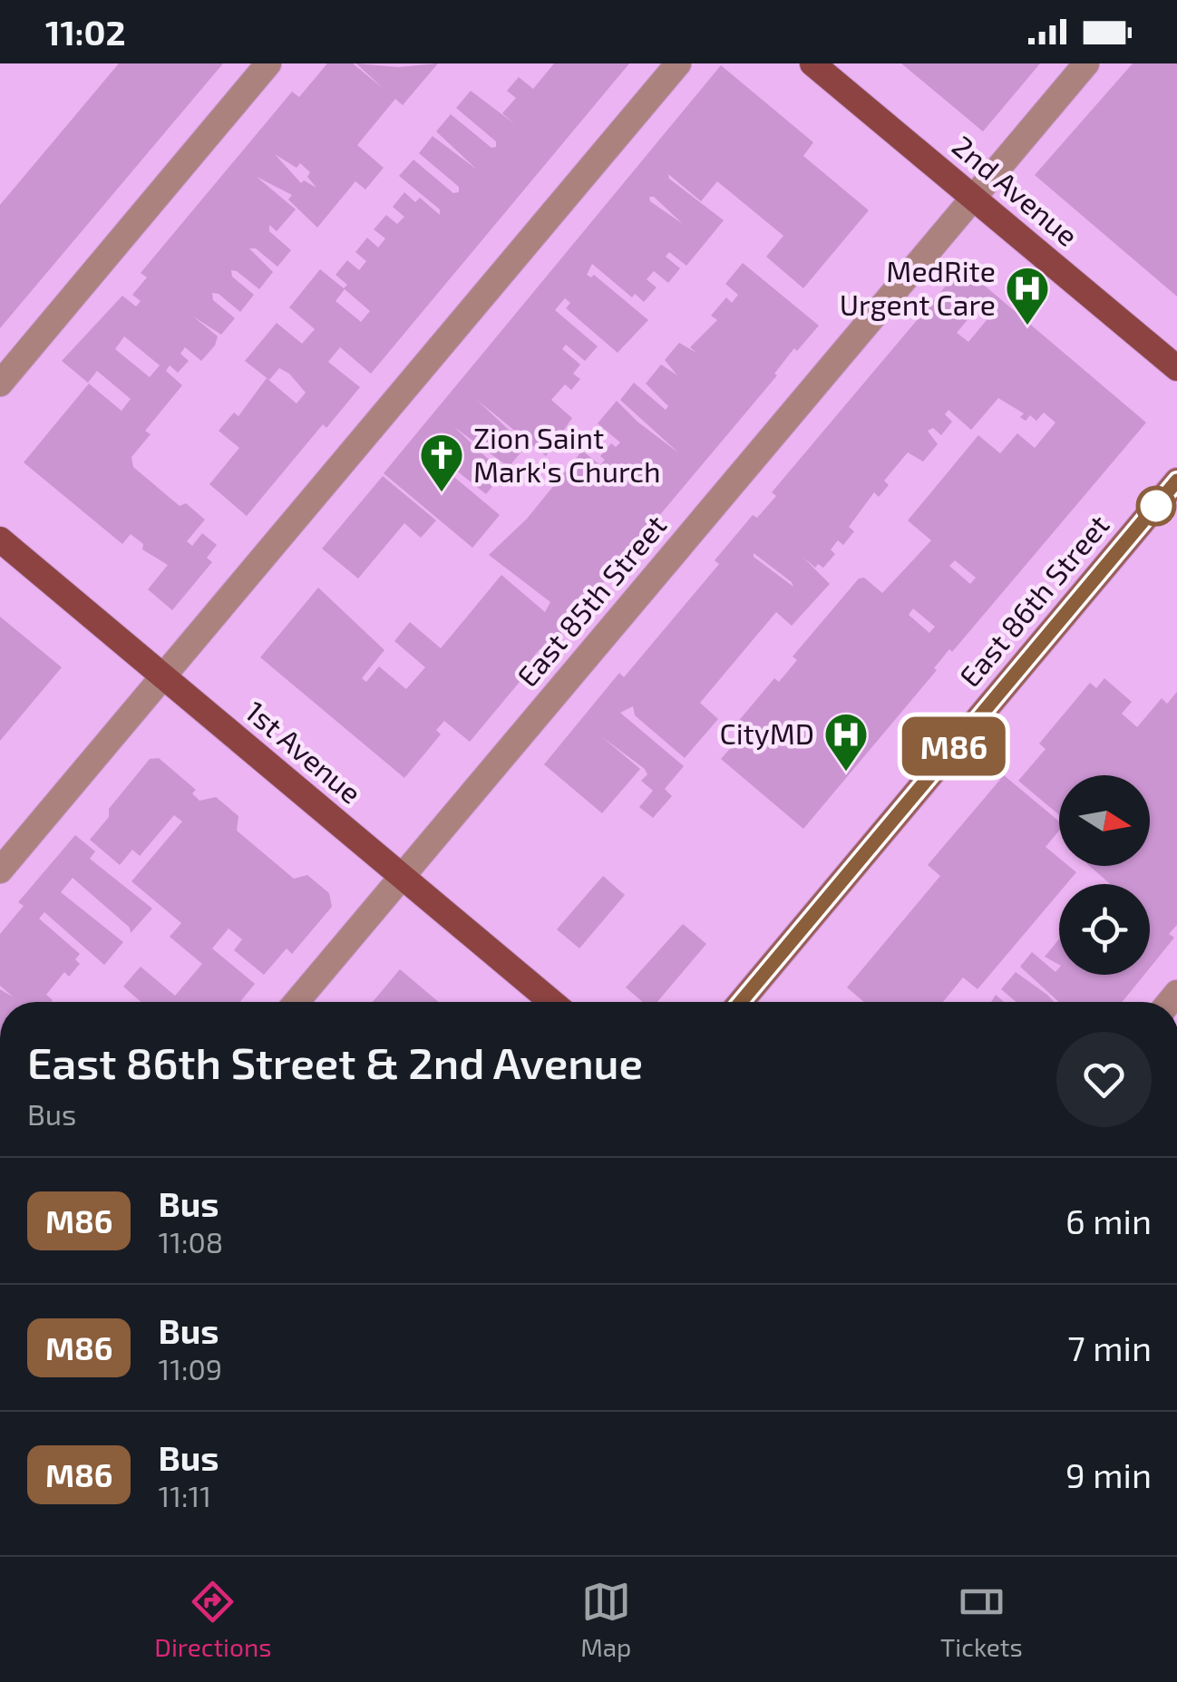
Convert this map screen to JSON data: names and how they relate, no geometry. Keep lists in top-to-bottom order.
{
  "streets": {
    "main road": ["2nd Avenue", "East 86th Street", "1st Avenue"],
    "street": ["East 85th Street"]
  },
  "crossings": [
    ["2nd Avenue", "East 85th Street"],
    ["East 85th Street", "1st Avenue"]
  ],
  "places": {
    "hospital": ["MedRite Urgent Care", "CityMD"],
    "church": ["Zion Saint Mark's Church"]
  },
  "lines": ["bus line M86"],
  "north": "right",
  "page": {
    "status": "11:02",
    "on_map": "M86",
    "heading": ["East 86th Street & 2nd Avenue", "Bus"],
    "list": [
      {
        "mark": "M86",
        "name": "Bus",
        "note": "11:08",
        "value": "6 min"
      },
      {
        "mark": "M86",
        "name": "Bus",
        "note": "11:09",
        "value": "7 min"
      },
      {
        "mark": "M86",
        "name": "Bus",
        "note": "11:11",
        "value": "9 min"
      }
    ],
    "tabs": ["Directions", "Map", "Tickets"]
  }
}
